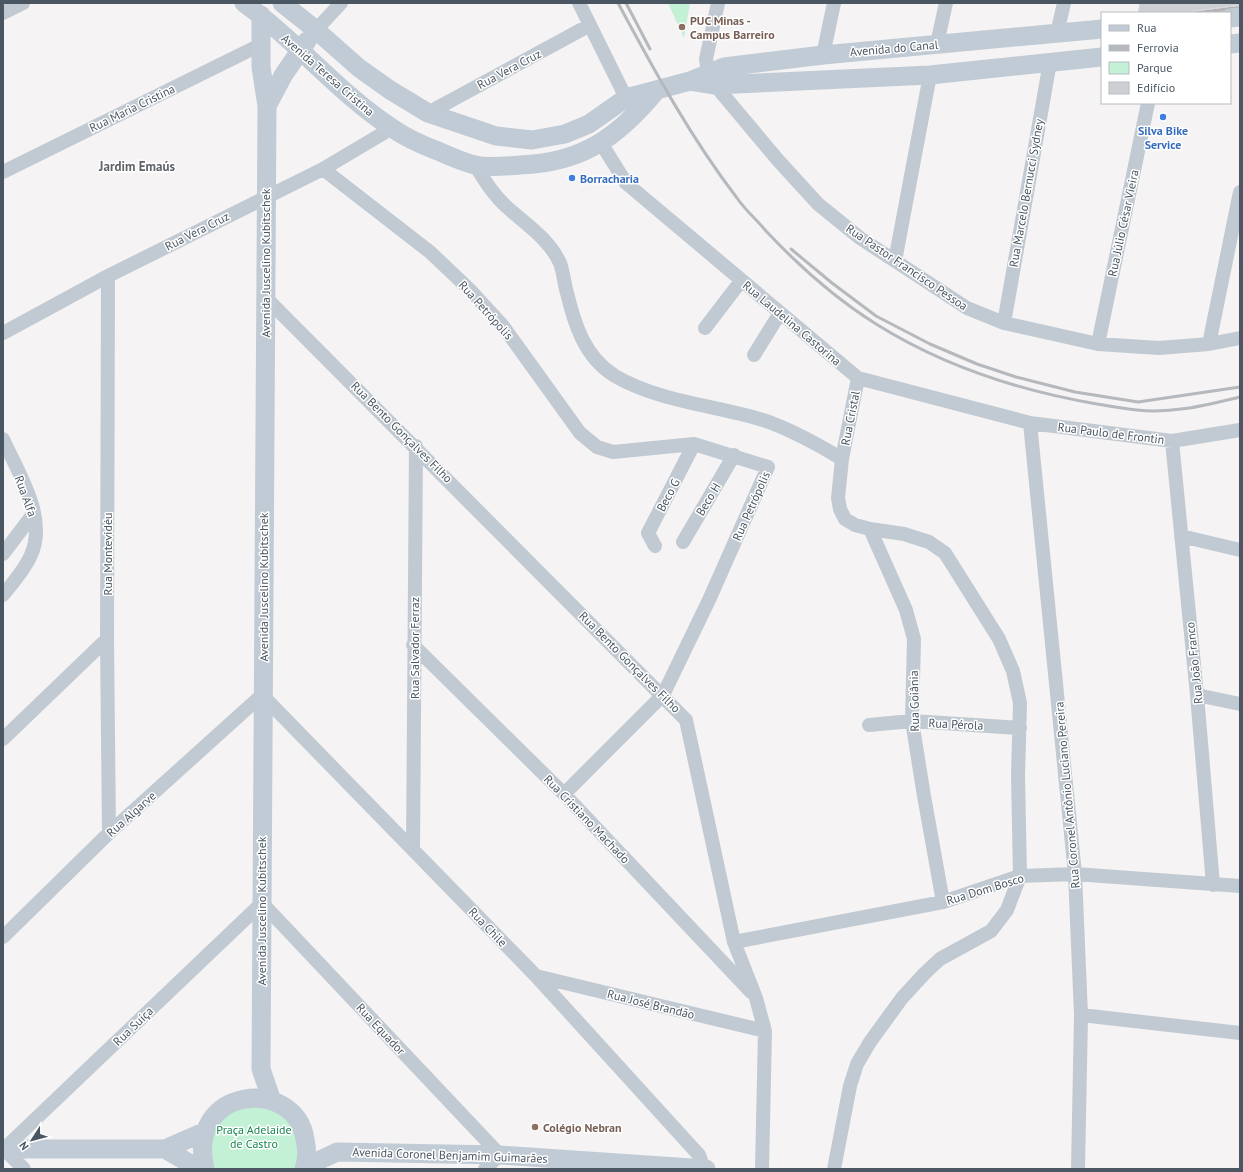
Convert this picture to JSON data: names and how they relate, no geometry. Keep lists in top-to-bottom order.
{
  "streets": {
    "street": [
      "Avenida do Canal",
      "Rua Vera Cruz",
      "Avenida Teresa Cristina",
      "Rua Maria Cristina",
      "Rua Marcelo Bernucci Sydney",
      "Rua Júlio César Vieira",
      "Avenida Juscelino Kubitschek",
      "Rua Pastor Francisco Pessoa",
      "Rua Petrópolis",
      "Rua Laudelina Castorina",
      "Rua Cristal",
      "Rua Bento Gonçalves Filho",
      "Rua Paulo de Frontin",
      "Beco G",
      "Rua Alfa",
      "Beco H",
      "Rua Montevidéu",
      "Rua Salvador Ferraz",
      "Rua João Franco",
      "Rua Goiânia",
      "Rua Pérola",
      "Rua Coronel Antônio Luciano Pereira",
      "Rua Algarve",
      "Rua Cristiano Machado",
      "Rua Dom Bosco",
      "Rua Chile",
      "Rua José Brandão",
      "Rua Suíça",
      "Rua Equador",
      "Avenida Coronel Benjamim Guimarães"
    ]
  },
  "crossings": [
    ["Avenida do Canal", "Avenida Teresa Cristina"],
    ["Avenida do Canal", "Rua Marcelo Bernucci Sydney"],
    ["Avenida do Canal", "Rua Pastor Francisco Pessoa"],
    ["Rua Vera Cruz", "Avenida Teresa Cristina"],
    ["Rua Vera Cruz", "Avenida Juscelino Kubitschek"],
    ["Rua Vera Cruz", "Rua Petrópolis"],
    ["Rua Vera Cruz", "Rua Montevidéu"],
    ["Avenida Teresa Cristina", "Avenida Juscelino Kubitschek"],
    ["Avenida Teresa Cristina", "Rua Laudelina Castorina"],
    ["Rua Maria Cristina", "Avenida Juscelino Kubitschek"],
    ["Rua Marcelo Bernucci Sydney", "Rua Pastor Francisco Pessoa"],
    ["Rua Júlio César Vieira", "Rua Pastor Francisco Pessoa"],
    ["Avenida Juscelino Kubitschek", "Rua Bento Gonçalves Filho"],
    ["Avenida Juscelino Kubitschek", "Rua Algarve"],
    ["Avenida Juscelino Kubitschek", "Rua Chile"],
    ["Avenida Juscelino Kubitschek", "Rua Suíça"],
    ["Avenida Juscelino Kubitschek", "Rua Equador"],
    ["Rua Petrópolis", "Rua Bento Gonçalves Filho"],
    ["Rua Petrópolis", "Beco G"],
    ["Rua Petrópolis", "Beco H"],
    ["Rua Petrópolis", "Rua Cristiano Machado"],
    ["Rua Laudelina Castorina", "Rua Cristal"],
    ["Rua Laudelina Castorina", "Rua Paulo de Frontin"],
    ["Rua Laudelina Castorina", "Rua Coronel Antônio Luciano Pereira"],
    ["Rua Cristal", "Rua Goiânia"],
    ["Rua Cristal", "Rua Pérola"],
    ["Rua Cristal", "Rua Dom Bosco"],
    ["Rua Bento Gonçalves Filho", "Rua Salvador Ferraz"],
    ["Rua Bento Gonçalves Filho", "Rua Cristiano Machado"],
    ["Rua Bento Gonçalves Filho", "Rua Dom Bosco"],
    ["Rua Bento Gonçalves Filho", "Rua José Brandão"],
    ["Rua Paulo de Frontin", "Rua João Franco"],
    ["Rua Paulo de Frontin", "Rua Coronel Antônio Luciano Pereira"],
    ["Rua Montevidéu", "Rua Algarve"],
    ["Rua Salvador Ferraz", "Rua Cristiano Machado"],
    ["Rua Salvador Ferraz", "Rua Chile"],
    ["Rua João Franco", "Rua Dom Bosco"],
    ["Rua Goiânia", "Rua Pérola"],
    ["Rua Goiânia", "Rua Dom Bosco"],
    ["Rua Coronel Antônio Luciano Pereira", "Rua Dom Bosco"],
    ["Rua Algarve", "Rua Chile"],
    ["Rua Chile", "Rua José Brandão"],
    ["Rua Chile", "Avenida Coronel Benjamim Guimarães"],
    ["Rua Suíça", "Rua Equador"],
    ["Rua Equador", "Avenida Coronel Benjamim Guimarães"]
  ],
  "districts": ["Jardim Emaús"],
  "parks": ["Praça Adelaide de Castro"],
  "places": [
    "PUC Minas - Campus Barreiro",
    "Silva Bike Service",
    "Borracharia",
    "Colégio Nebran"
  ],
  "legend": [
    "Rua",
    "Ferrovia",
    "Parque",
    "Edifício"
  ],
  "north": "bottom left"
}
